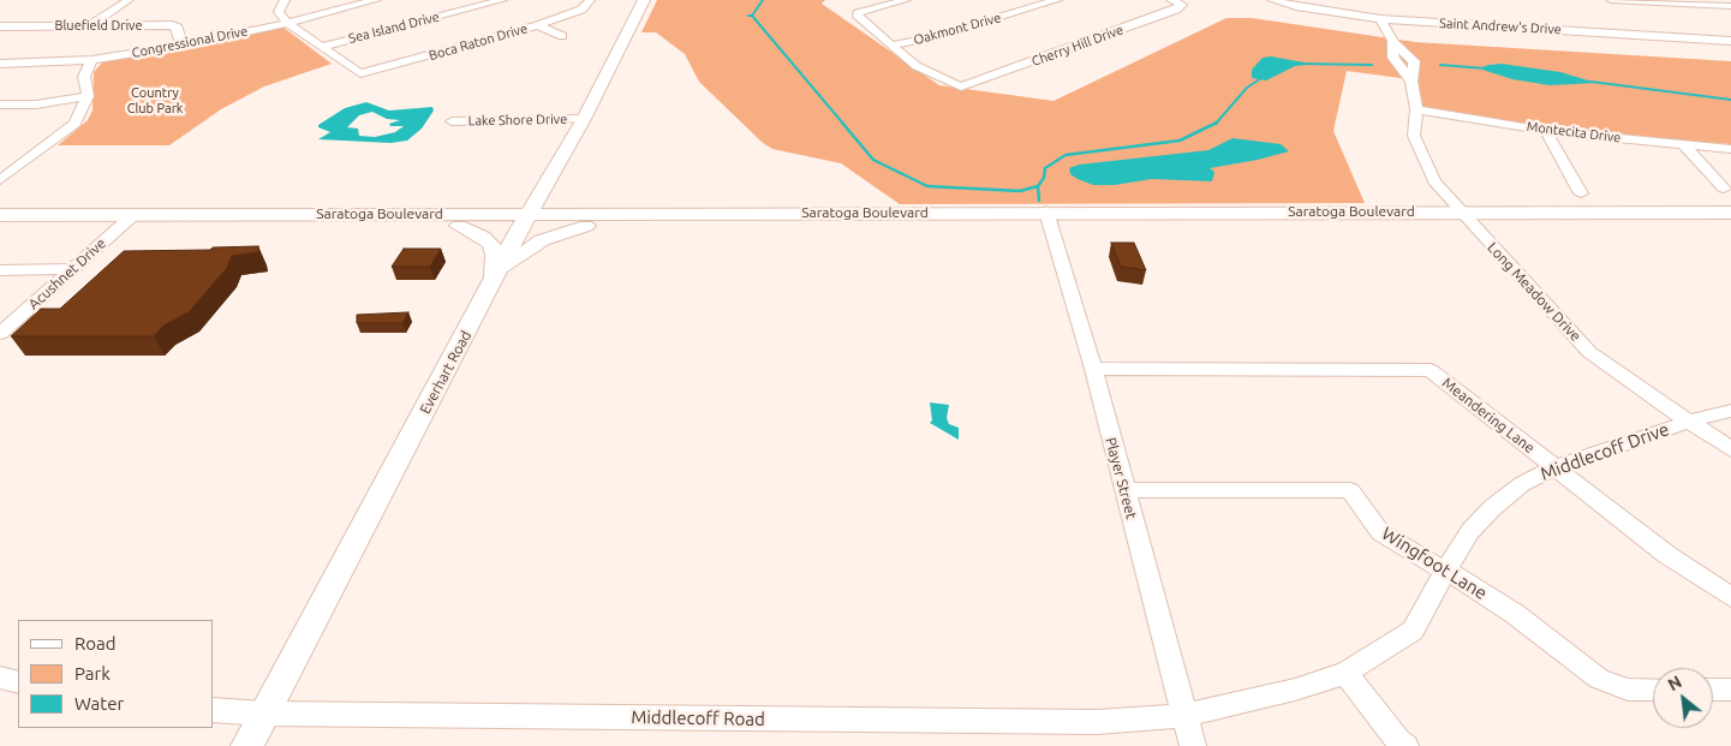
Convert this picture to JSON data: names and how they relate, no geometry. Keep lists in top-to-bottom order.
{
  "streets": {
    "main road": ["Saratoga Boulevard", "Everhart Road"],
    "street": [
      "Bluefield Drive",
      "Saint Andrew's Drive",
      "Sea Island Drive",
      "Oakmont Drive",
      "Congressional Drive",
      "Boca Raton Drive",
      "Cherry Hill Drive",
      "Lake Shore Drive",
      "Montecita Drive",
      "Acushnet Drive",
      "Long Meadow Drive",
      "Meandering Lane",
      "Middlecoff Drive",
      "Player Street",
      "Wingfoot Lane",
      "Middlecoff Road"
    ]
  },
  "crossings": [
    ["Bluefield Drive", "Congressional Drive"],
    ["Saint Andrew's Drive", "Long Meadow Drive"],
    ["Sea Island Drive", "Boca Raton Drive"],
    ["Oakmont Drive", "Cherry Hill Drive"],
    ["Lake Shore Drive", "Everhart Road"],
    ["Montecita Drive", "Long Meadow Drive"],
    ["Saratoga Boulevard", "Acushnet Drive"],
    ["Saratoga Boulevard", "Long Meadow Drive"],
    ["Saratoga Boulevard", "Everhart Road"],
    ["Saratoga Boulevard", "Player Street"],
    ["Long Meadow Drive", "Middlecoff Drive"],
    ["Everhart Road", "Middlecoff Road"],
    ["Meandering Lane", "Middlecoff Drive"],
    ["Meandering Lane", "Player Street"],
    ["Middlecoff Drive", "Player Street"],
    ["Middlecoff Drive", "Wingfoot Lane"],
    ["Middlecoff Drive", "Middlecoff Road"],
    ["Player Street", "Wingfoot Lane"],
    ["Player Street", "Middlecoff Road"]
  ],
  "parks": ["Country Club Park"],
  "legend": ["Road", "Park", "Water"],
  "north": "top left"
}
